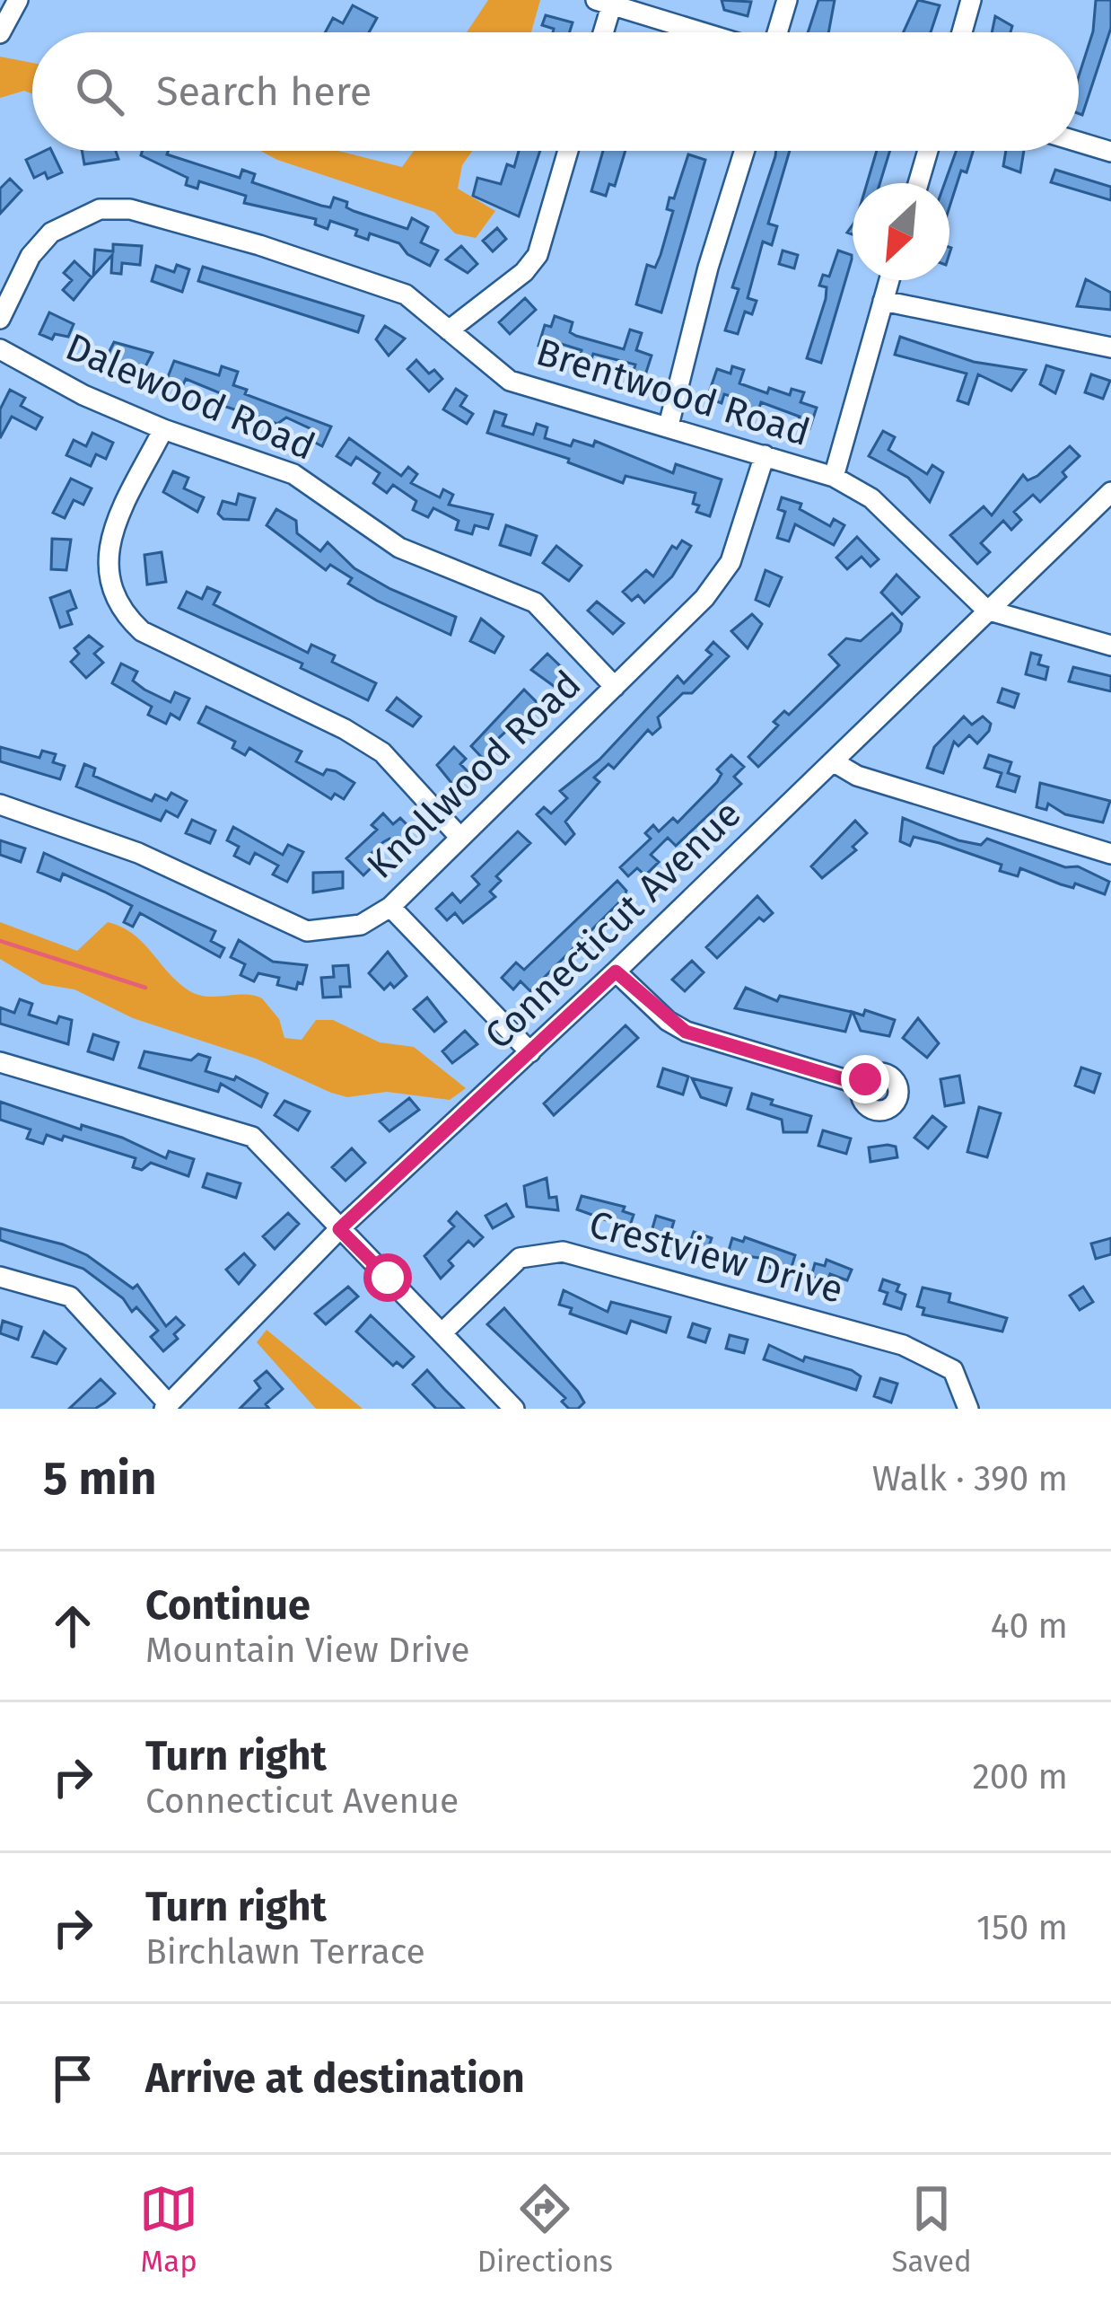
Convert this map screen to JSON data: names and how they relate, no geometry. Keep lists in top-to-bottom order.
{
  "streets": {
    "street": [
      "Brentwood Road",
      "Dalewood Road",
      "Knollwood Road",
      "Connecticut Avenue",
      "Crestview Drive"
    ]
  },
  "crossings": [
    ["Brentwood Road", "Knollwood Road"],
    ["Brentwood Road", "Connecticut Avenue"],
    ["Dalewood Road", "Knollwood Road"]
  ],
  "north": "bottom left",
  "page": {
    "search": "Search here",
    "heading": ["5 min", "Walk · 390 m"],
    "list": [
      ["Continue", "Mountain View Drive", "40 m"],
      ["Turn right", "Connecticut Avenue", "200 m"],
      ["Turn right", "Birchlawn Terrace", "150 m"],
      "Arrive at destination"
    ],
    "nav": ["Map", "Directions", "Saved"]
  }
}
